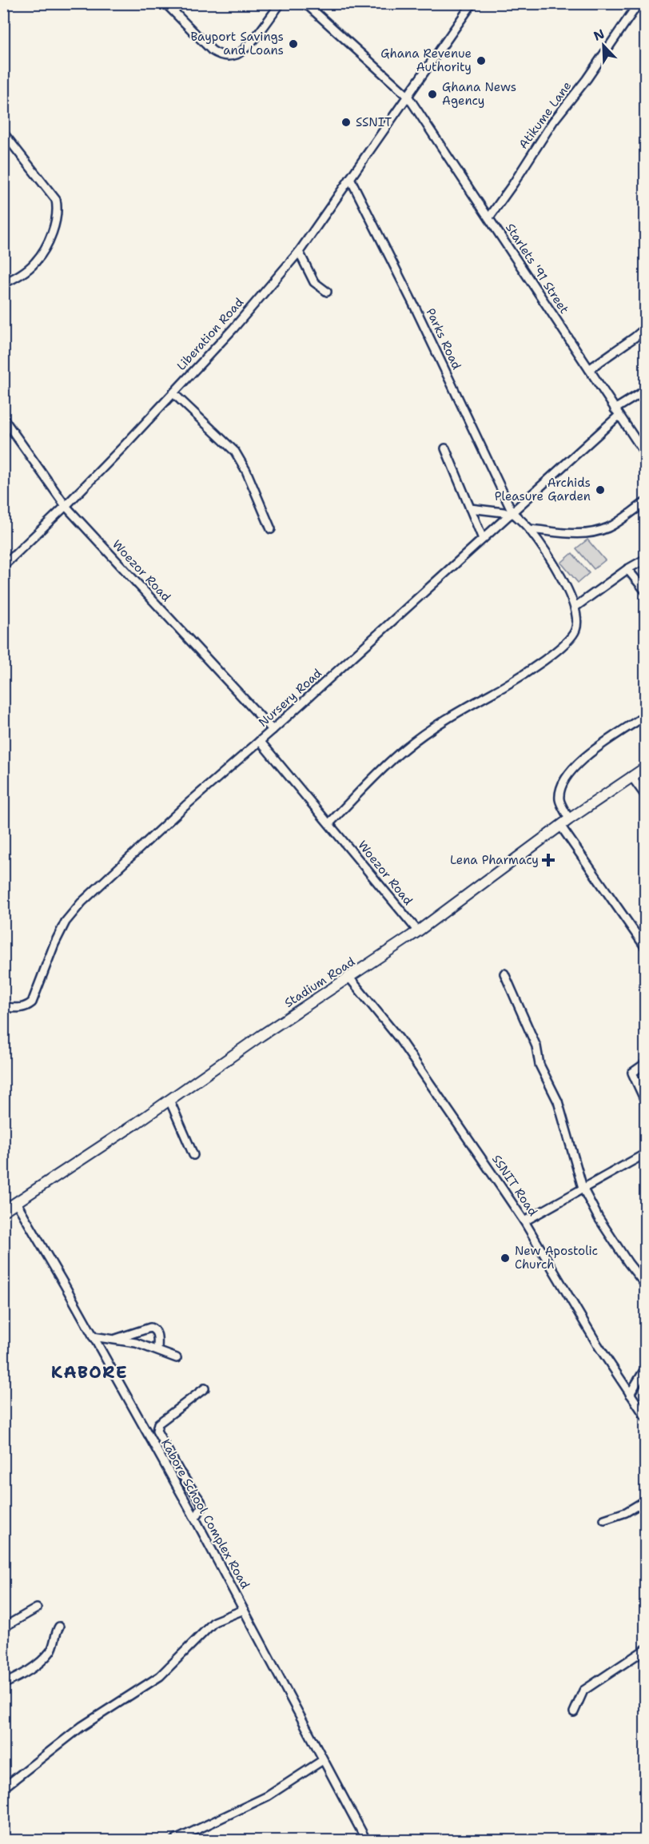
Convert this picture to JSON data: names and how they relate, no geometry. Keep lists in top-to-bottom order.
{
  "streets": {
    "main road": ["Stadium Road"],
    "street": [
      "Atikume Lane",
      "Starlets '91 Street",
      "Liberation Road",
      "Parks Road",
      "Woezor Road",
      "Nursery Road",
      "SSNIT Road",
      "Kabore School Complex Road"
    ]
  },
  "crossings": [
    ["Atikume Lane", "Starlets '91 Street"],
    ["Starlets '91 Street", "Liberation Road"],
    ["Starlets '91 Street", "Nursery Road"],
    ["Liberation Road", "Parks Road"],
    ["Liberation Road", "Woezor Road"],
    ["Parks Road", "Nursery Road"],
    ["Woezor Road", "Nursery Road"],
    ["Woezor Road", "Stadium Road"],
    ["Stadium Road", "SSNIT Road"],
    ["Stadium Road", "Kabore School Complex Road"]
  ],
  "districts": ["KABORE"],
  "places": {
    "other": [
      "Bayport Savings and Loans",
      "Ghana Revenue Authority",
      "Ghana News Agency",
      "SSNIT",
      "Archids Pleasure Garden",
      "New Apostolic Church"
    ],
    "health": ["Lena Pharmacy"]
  },
  "north": "top left"
}
